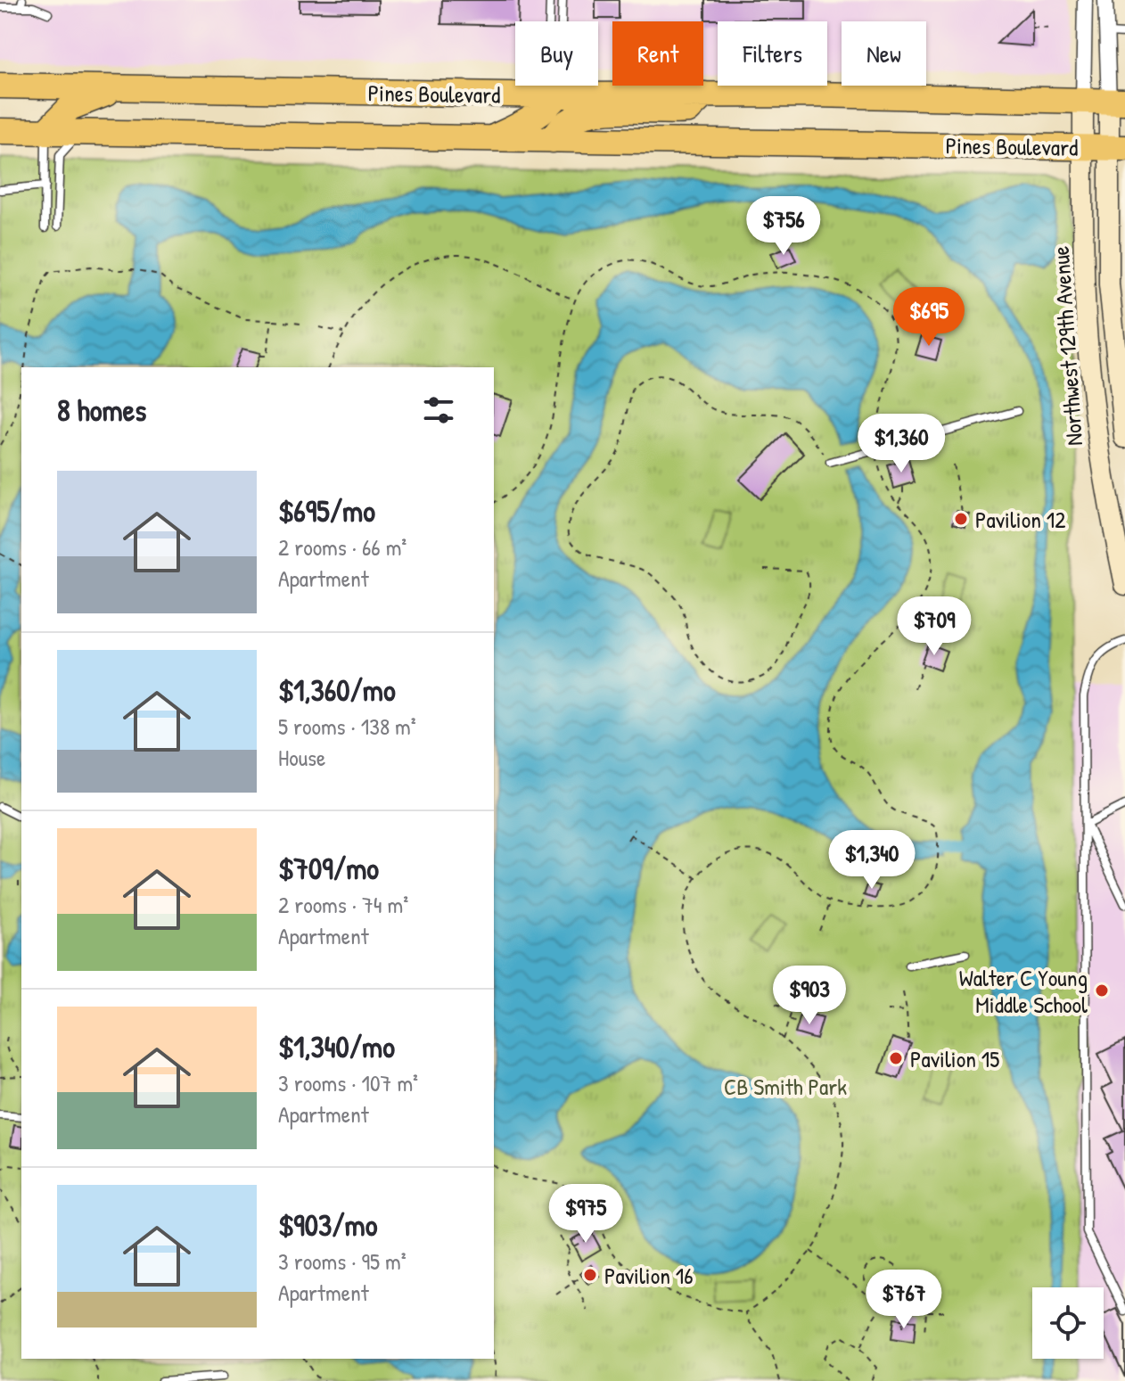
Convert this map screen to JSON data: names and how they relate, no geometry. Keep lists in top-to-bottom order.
{
  "streets": {
    "highway": ["Pines Boulevard"],
    "street": ["Northwest 129th Avenue"]
  },
  "crossings": [
    ["Pines Boulevard", "Northwest 129th Avenue"]
  ],
  "parks": ["CB Smith Park"],
  "places": [
    "Pavilion 12",
    "Walter C Young Middle School",
    "Pavilion 15",
    "Pavilion 16"
  ],
  "page": {
    "chip": [
      "Buy",
      "Rent",
      "Filters",
      "New"
    ],
    "price": [
      "$756",
      "$695",
      "$1,360",
      "$709",
      "$1,340",
      "$903",
      "$975",
      "$767"
    ],
    "heading": "8 homes",
    "list": [
      {
        "name": "$695/mo",
        "note": "2 rooms · 66 m² · Apartment"
      },
      {
        "name": "$1,360/mo",
        "note": "5 rooms · 138 m² · House"
      },
      {
        "name": "$709/mo",
        "note": "2 rooms · 74 m² · Apartment"
      },
      {
        "name": "$1,340/mo",
        "note": "3 rooms · 107 m² · Apartment"
      },
      {
        "name": "$903/mo",
        "note": "3 rooms · 95 m² · Apartment"
      }
    ]
  }
}
